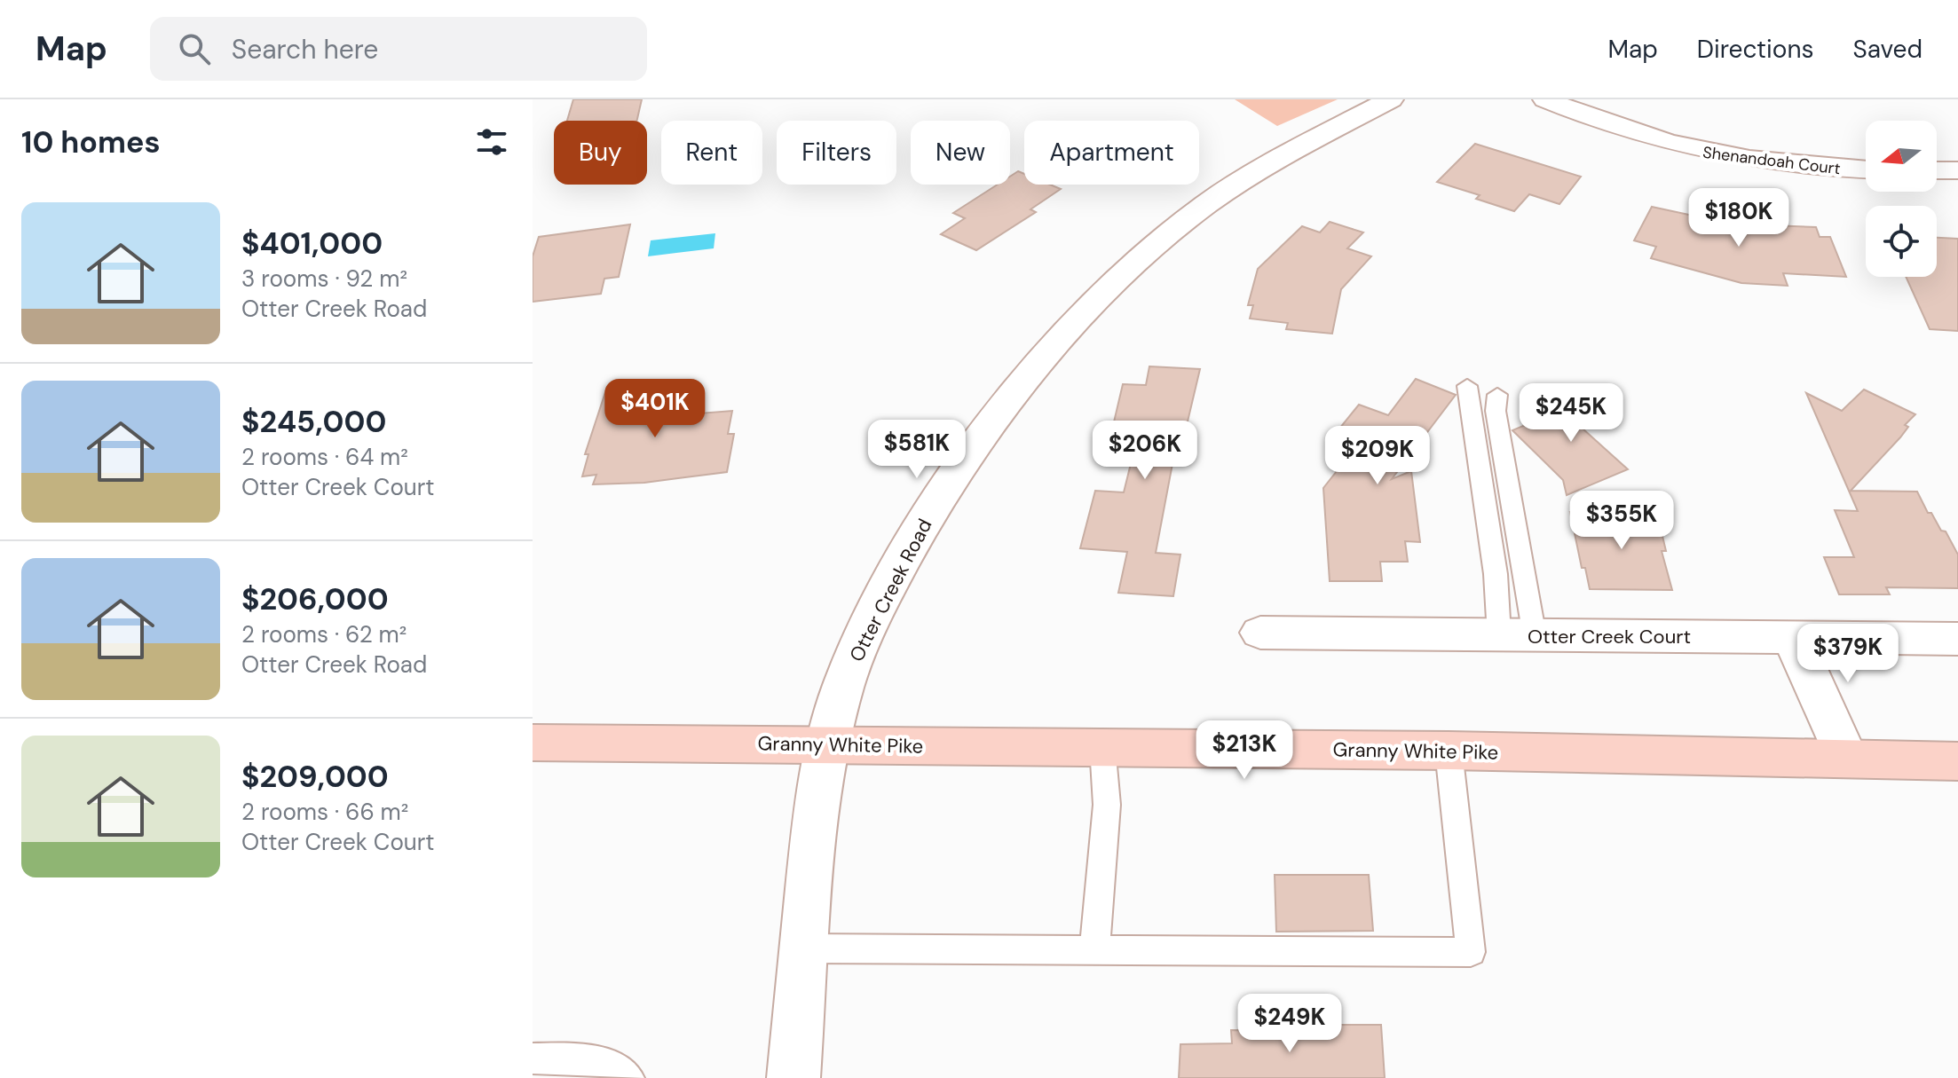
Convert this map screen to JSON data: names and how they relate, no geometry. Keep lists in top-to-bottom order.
{
  "streets": {
    "main road": ["Granny White Pike"],
    "street": ["Shenandoah Court", "Otter Creek Road", "Otter Creek Court"]
  },
  "crossings": [
    ["Otter Creek Road", "Granny White Pike"]
  ],
  "north": "left",
  "page": {
    "header": "Map",
    "search": "Search here",
    "nav": ["Map", "Directions", "Saved"],
    "heading": "10 homes",
    "chip": [
      "Buy",
      "Rent",
      "Filters",
      "New",
      "Apartment"
    ],
    "list": [
      {
        "name": "$401,000",
        "note": "3 rooms · 92 m² · Otter Creek Road"
      },
      {
        "name": "$245,000",
        "note": "2 rooms · 64 m² · Otter Creek Court"
      },
      {
        "name": "$206,000",
        "note": "2 rooms · 62 m² · Otter Creek Road"
      },
      {
        "name": "$209,000",
        "note": "2 rooms · 66 m² · Otter Creek Court"
      }
    ],
    "price": [
      "$180K",
      "$401K",
      "$245K",
      "$581K",
      "$206K",
      "$209K",
      "$355K",
      "$379K",
      "$213K",
      "$249K"
    ]
  }
}
